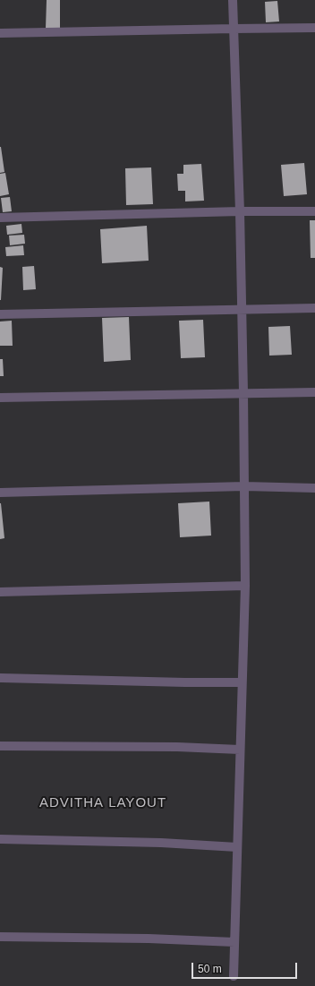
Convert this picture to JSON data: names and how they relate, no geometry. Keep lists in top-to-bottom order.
{
  "districts": ["ADVITHA LAYOUT"],
  "scale_bar": "50 m"
}
